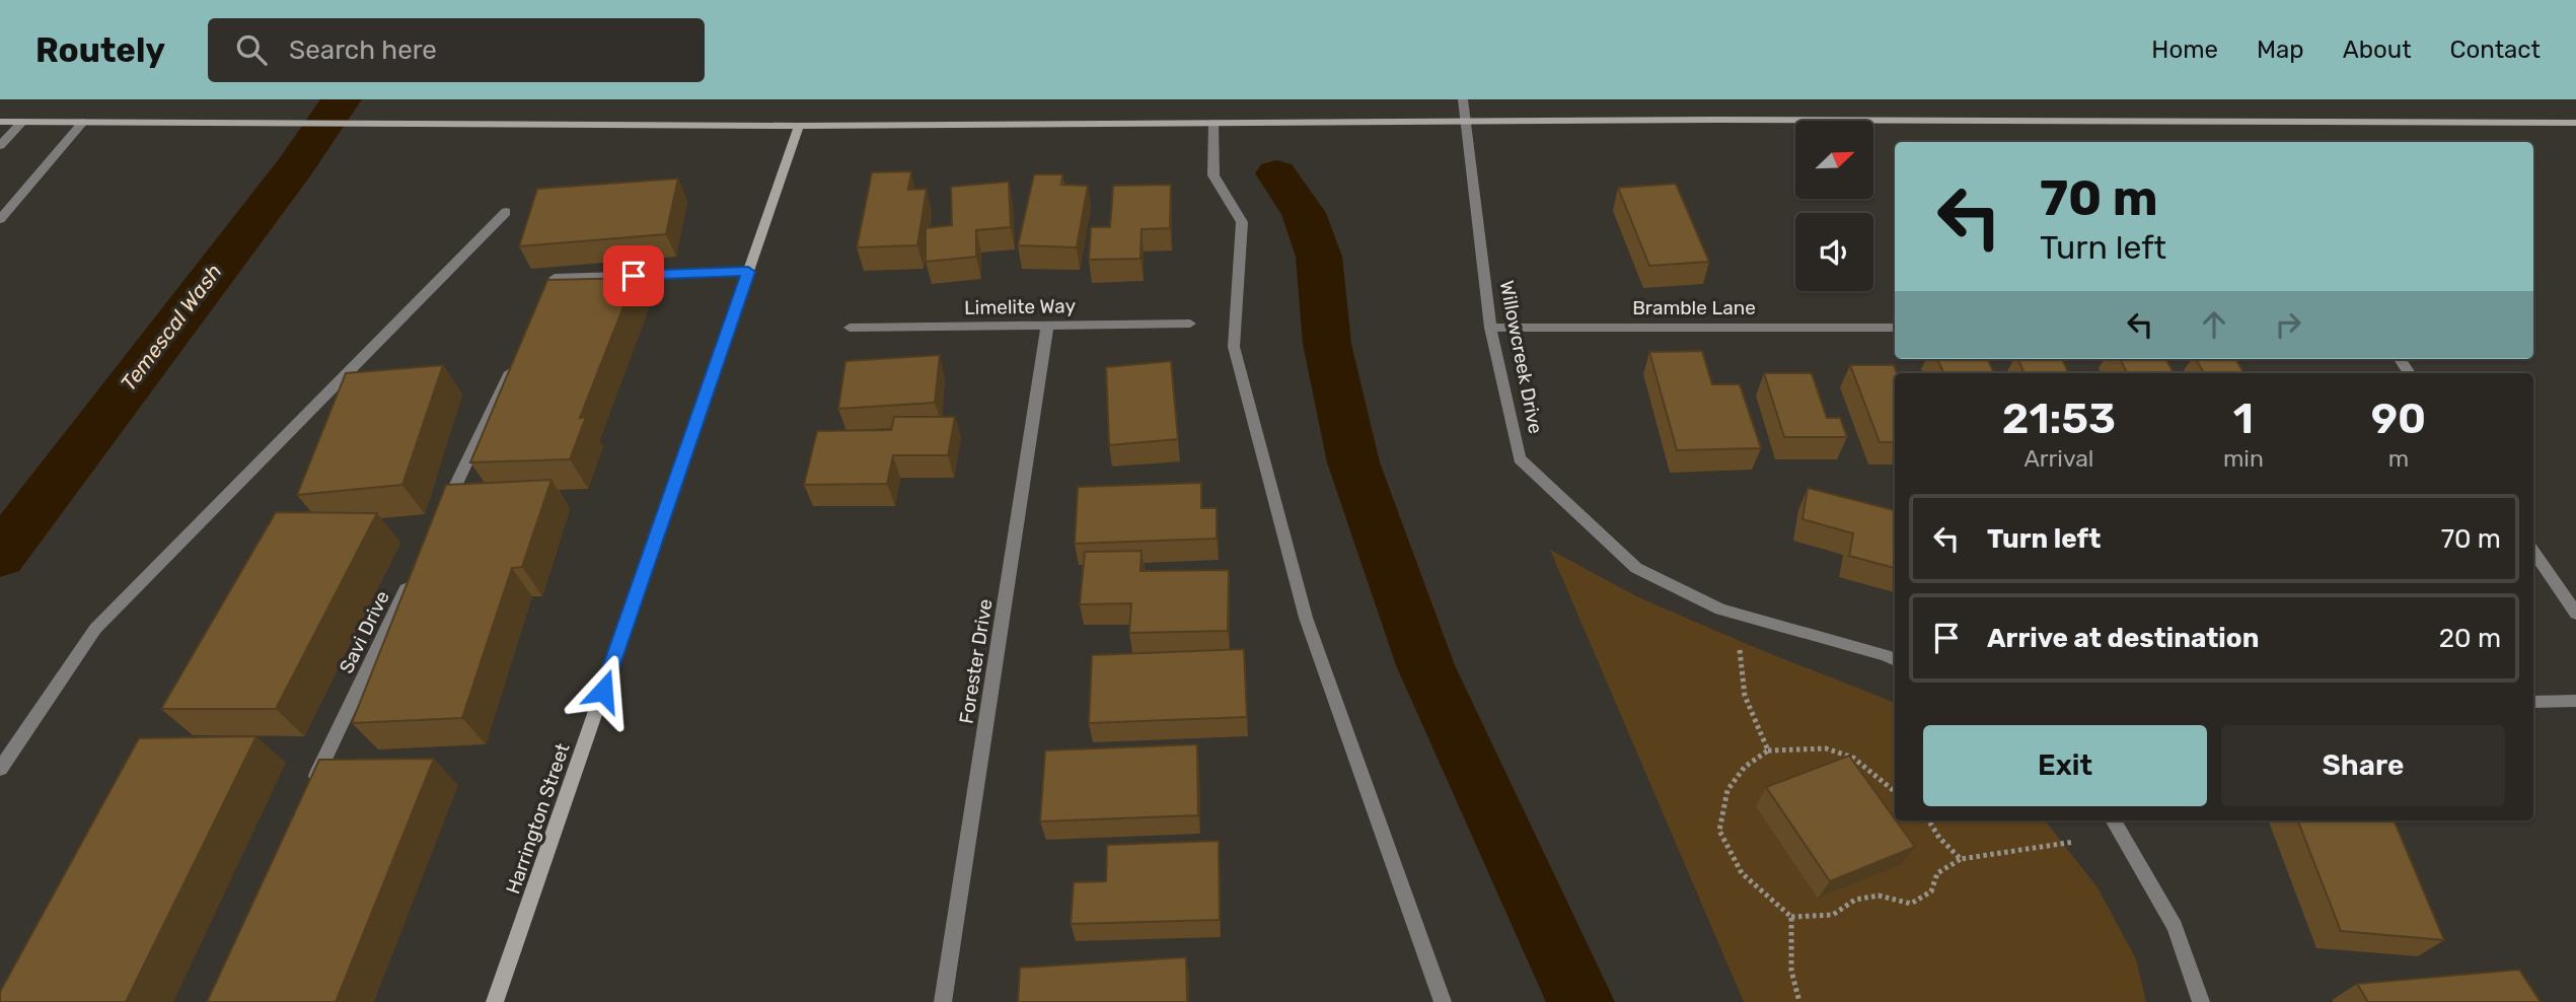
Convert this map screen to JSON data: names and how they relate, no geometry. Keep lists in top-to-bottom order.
{
  "streets": {
    "main road": ["Harrington Street"],
    "street": [
      "Limelite Way",
      "Bramble Lane",
      "Willowcreek Drive",
      "Savi Drive",
      "Forester Drive"
    ]
  },
  "crossings": [
    ["Limelite Way", "Forester Drive"],
    ["Bramble Lane", "Willowcreek Drive"]
  ],
  "water": ["Temescal Wash"],
  "north": "top right",
  "page": {
    "header": "Routely",
    "search": "Search here",
    "nav": [
      "Home",
      "Map",
      "About",
      "Contact"
    ],
    "turn": ["70 m", "Turn left"],
    "eta": [
      "21:53",
      "Arrival",
      "1",
      "min",
      "90",
      "m"
    ],
    "list": [
      {
        "name": "Turn left",
        "value": "70 m"
      },
      {
        "name": "Arrive at destination",
        "value": "20 m"
      }
    ],
    "buttons": ["Exit", "Share"]
  }
}
